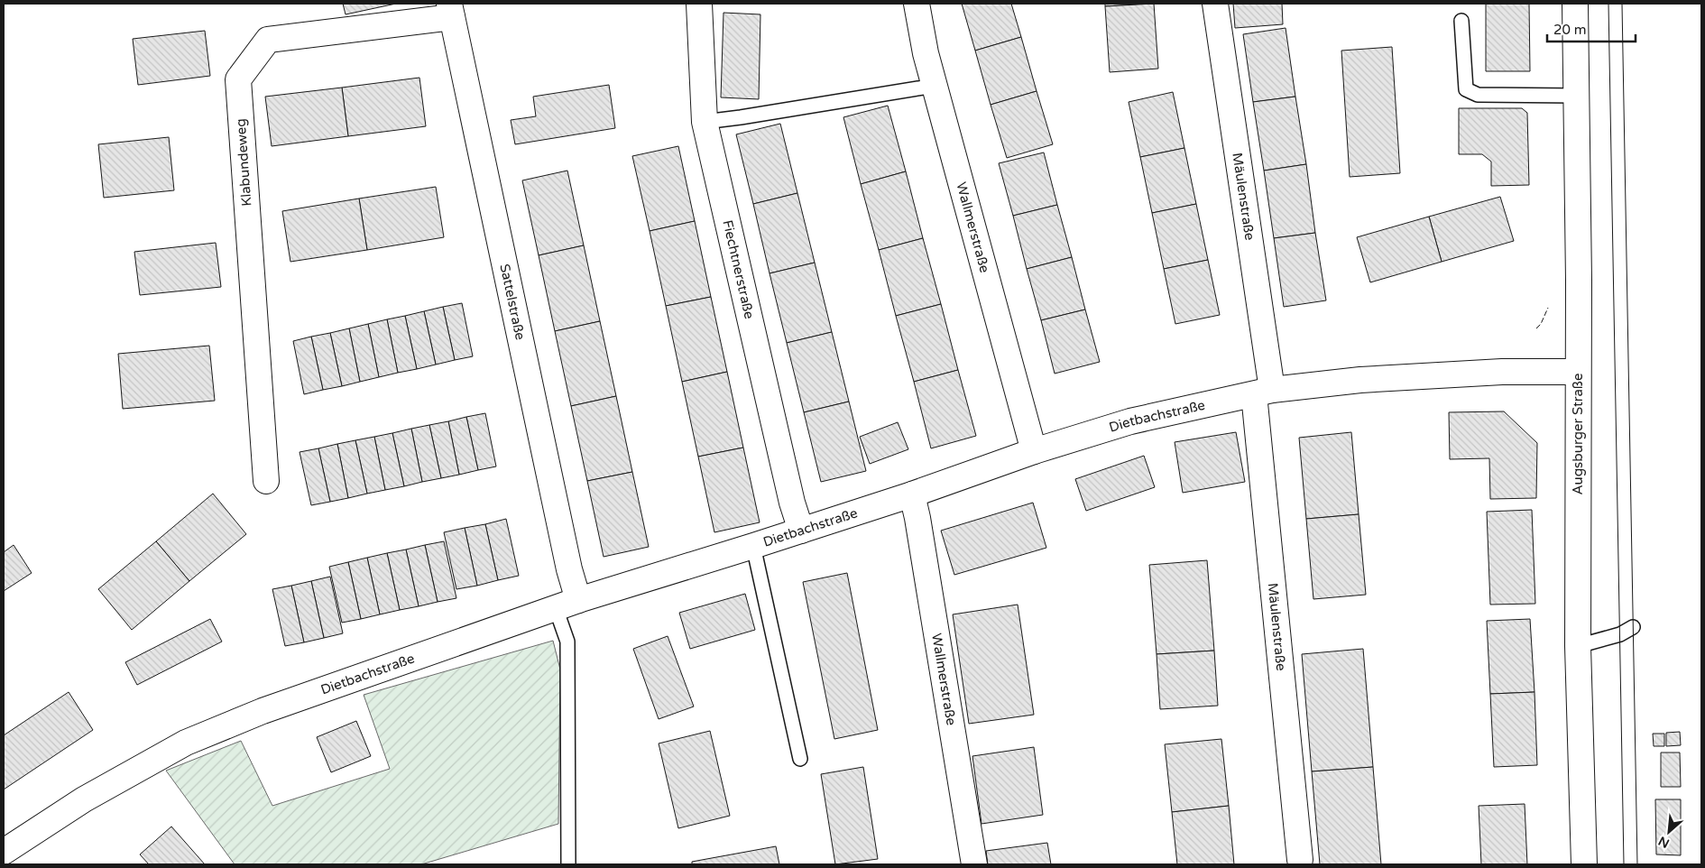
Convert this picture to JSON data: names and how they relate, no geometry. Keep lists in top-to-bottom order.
{
  "streets": {
    "street": [
      "Klabundeweg",
      "Mäulenstraße",
      "Wallmerstraße",
      "Fiechtnerstraße",
      "Sattelstraße",
      "Dietbachstraße",
      "Augsburger Straße"
    ]
  },
  "crossings": [
    ["Klabundeweg", "Sattelstraße"],
    ["Mäulenstraße", "Dietbachstraße"],
    ["Wallmerstraße", "Dietbachstraße"],
    ["Fiechtnerstraße", "Dietbachstraße"],
    ["Sattelstraße", "Dietbachstraße"],
    ["Dietbachstraße", "Augsburger Straße"]
  ],
  "scale_bar": "20 m",
  "north": "bottom left"
}
